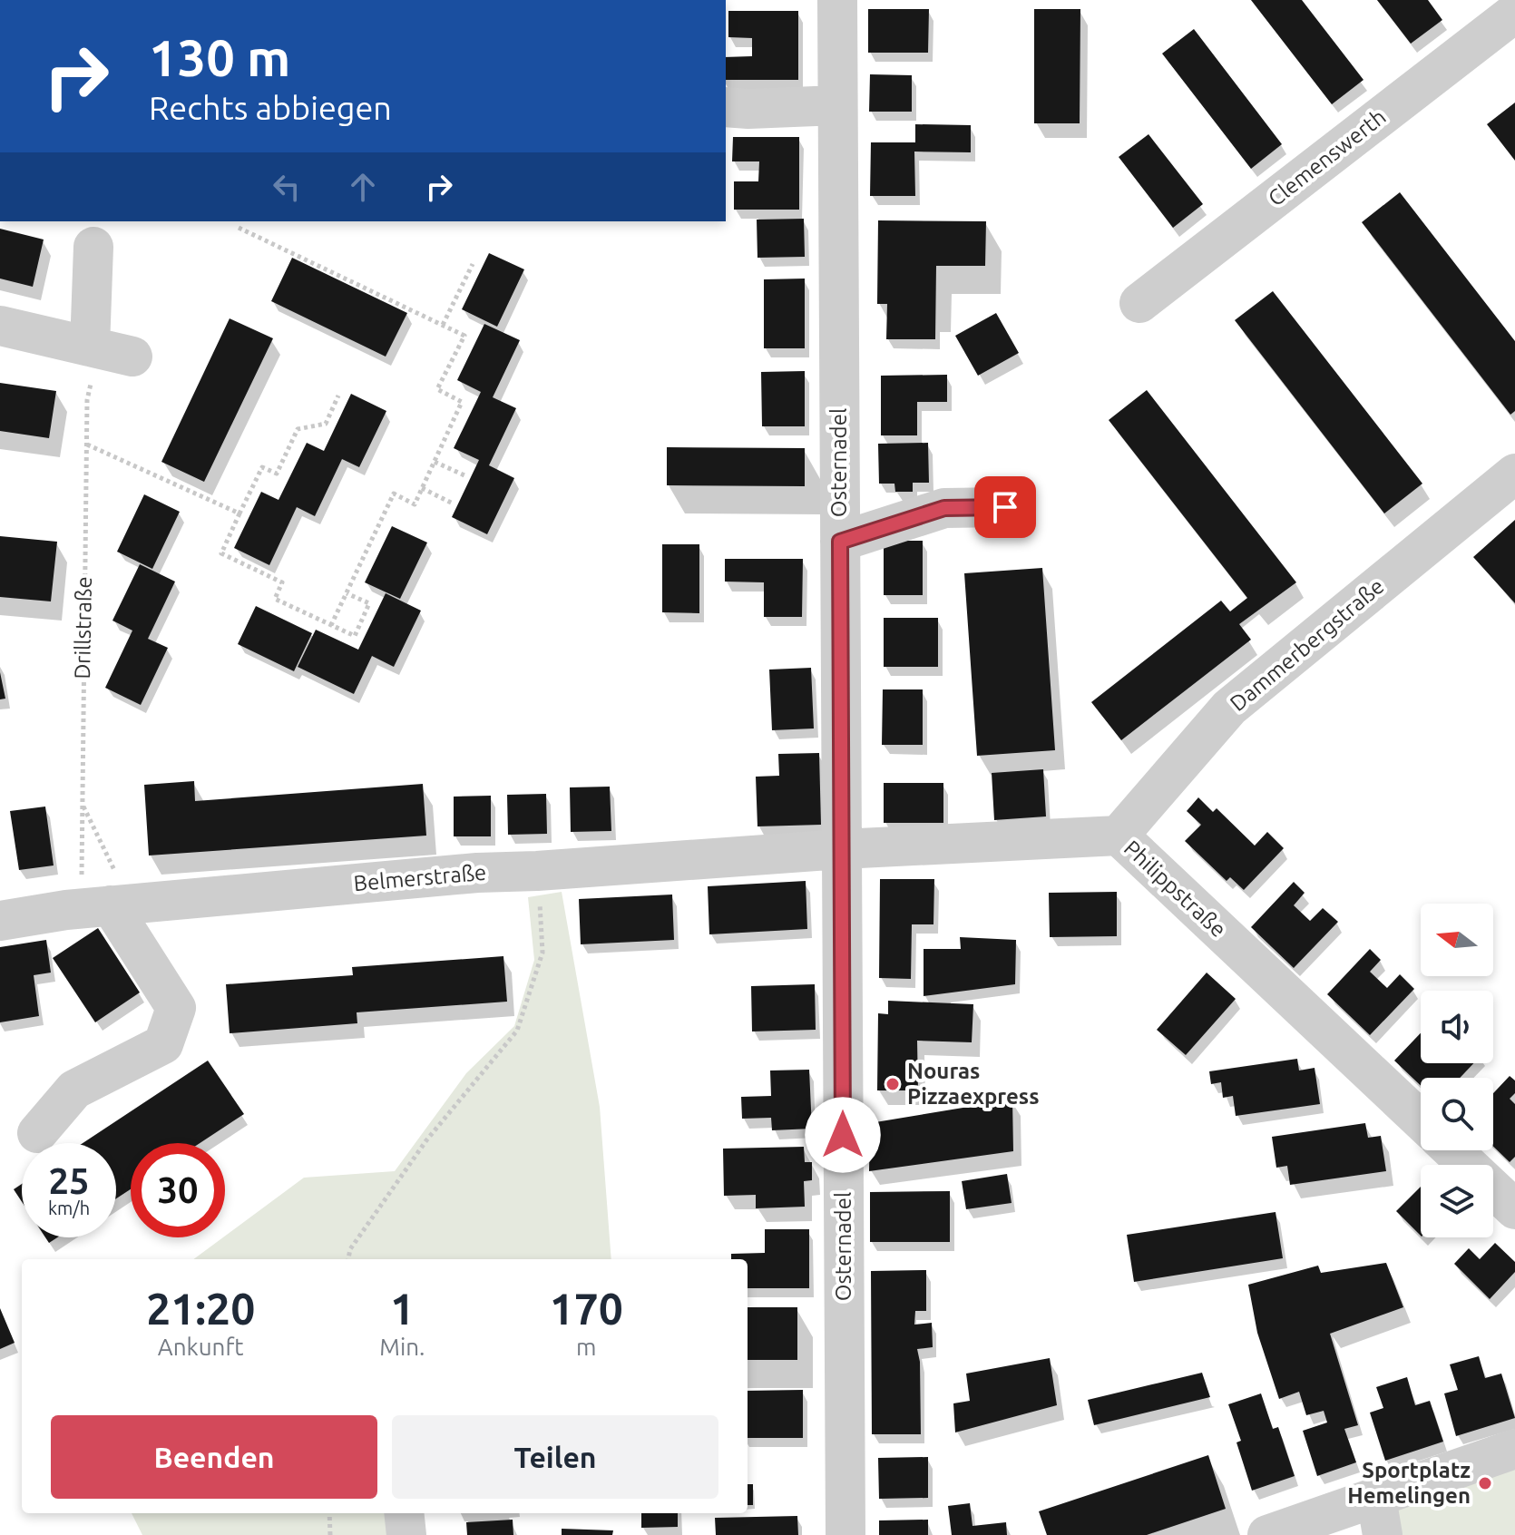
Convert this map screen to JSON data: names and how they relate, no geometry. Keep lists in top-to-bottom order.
{
  "streets": {
    "street": [
      "Clemenswerth",
      "Osternadel",
      "Dammerbergstraße",
      "Belmerstraße",
      "Philippstraße"
    ],
    "path": ["Drillstraße"]
  },
  "crossings": [
    ["Osternadel", "Belmerstraße"],
    ["Osternadel", "Philippstraße"],
    ["Drillstraße", "Belmerstraße"],
    ["Dammerbergstraße", "Philippstraße"],
    ["Belmerstraße", "Philippstraße"]
  ],
  "places": ["Nouras Pizzaexpress", "Sportplatz Hemelingen"],
  "north": "left",
  "page": {
    "turn": ["130 m", "Rechts abbiegen"],
    "speed": "25 km/h",
    "limit": "30",
    "eta": [
      "21:20",
      "Ankunft",
      "1",
      "Min.",
      "170",
      "m"
    ],
    "buttons": ["Beenden", "Teilen"]
  }
}
